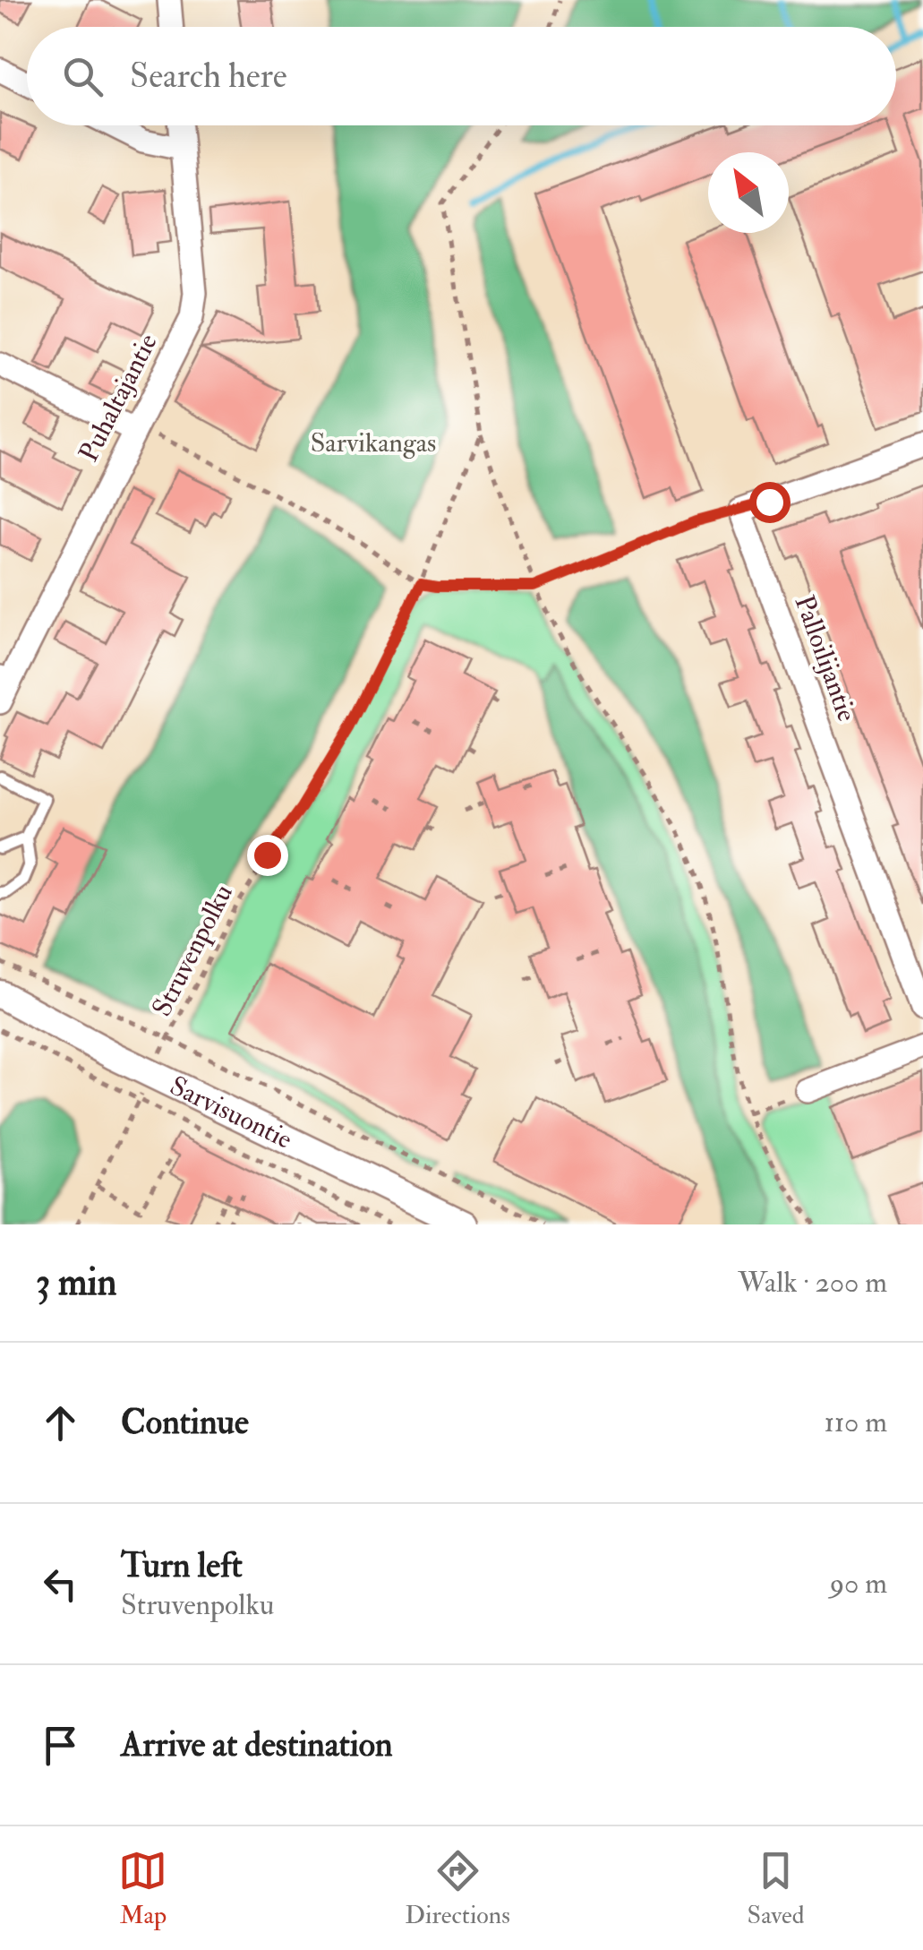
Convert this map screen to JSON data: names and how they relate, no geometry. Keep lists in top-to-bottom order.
{
  "streets": {
    "street": ["Puhaltajantie", "Palloilijantie", "Sarvisuontie"],
    "path": ["Struvenpolku"]
  },
  "crossings": [
    ["Struvenpolku", "Sarvisuontie"]
  ],
  "parks": ["Sarvikangas"],
  "north": "top left",
  "page": {
    "search": "Search here",
    "heading": ["3 min", "Walk · 200 m"],
    "list": [
      ["Continue", "110 m"],
      ["Turn left", "Struvenpolku", "90 m"],
      "Arrive at destination"
    ],
    "nav": ["Map", "Directions", "Saved"]
  }
}
